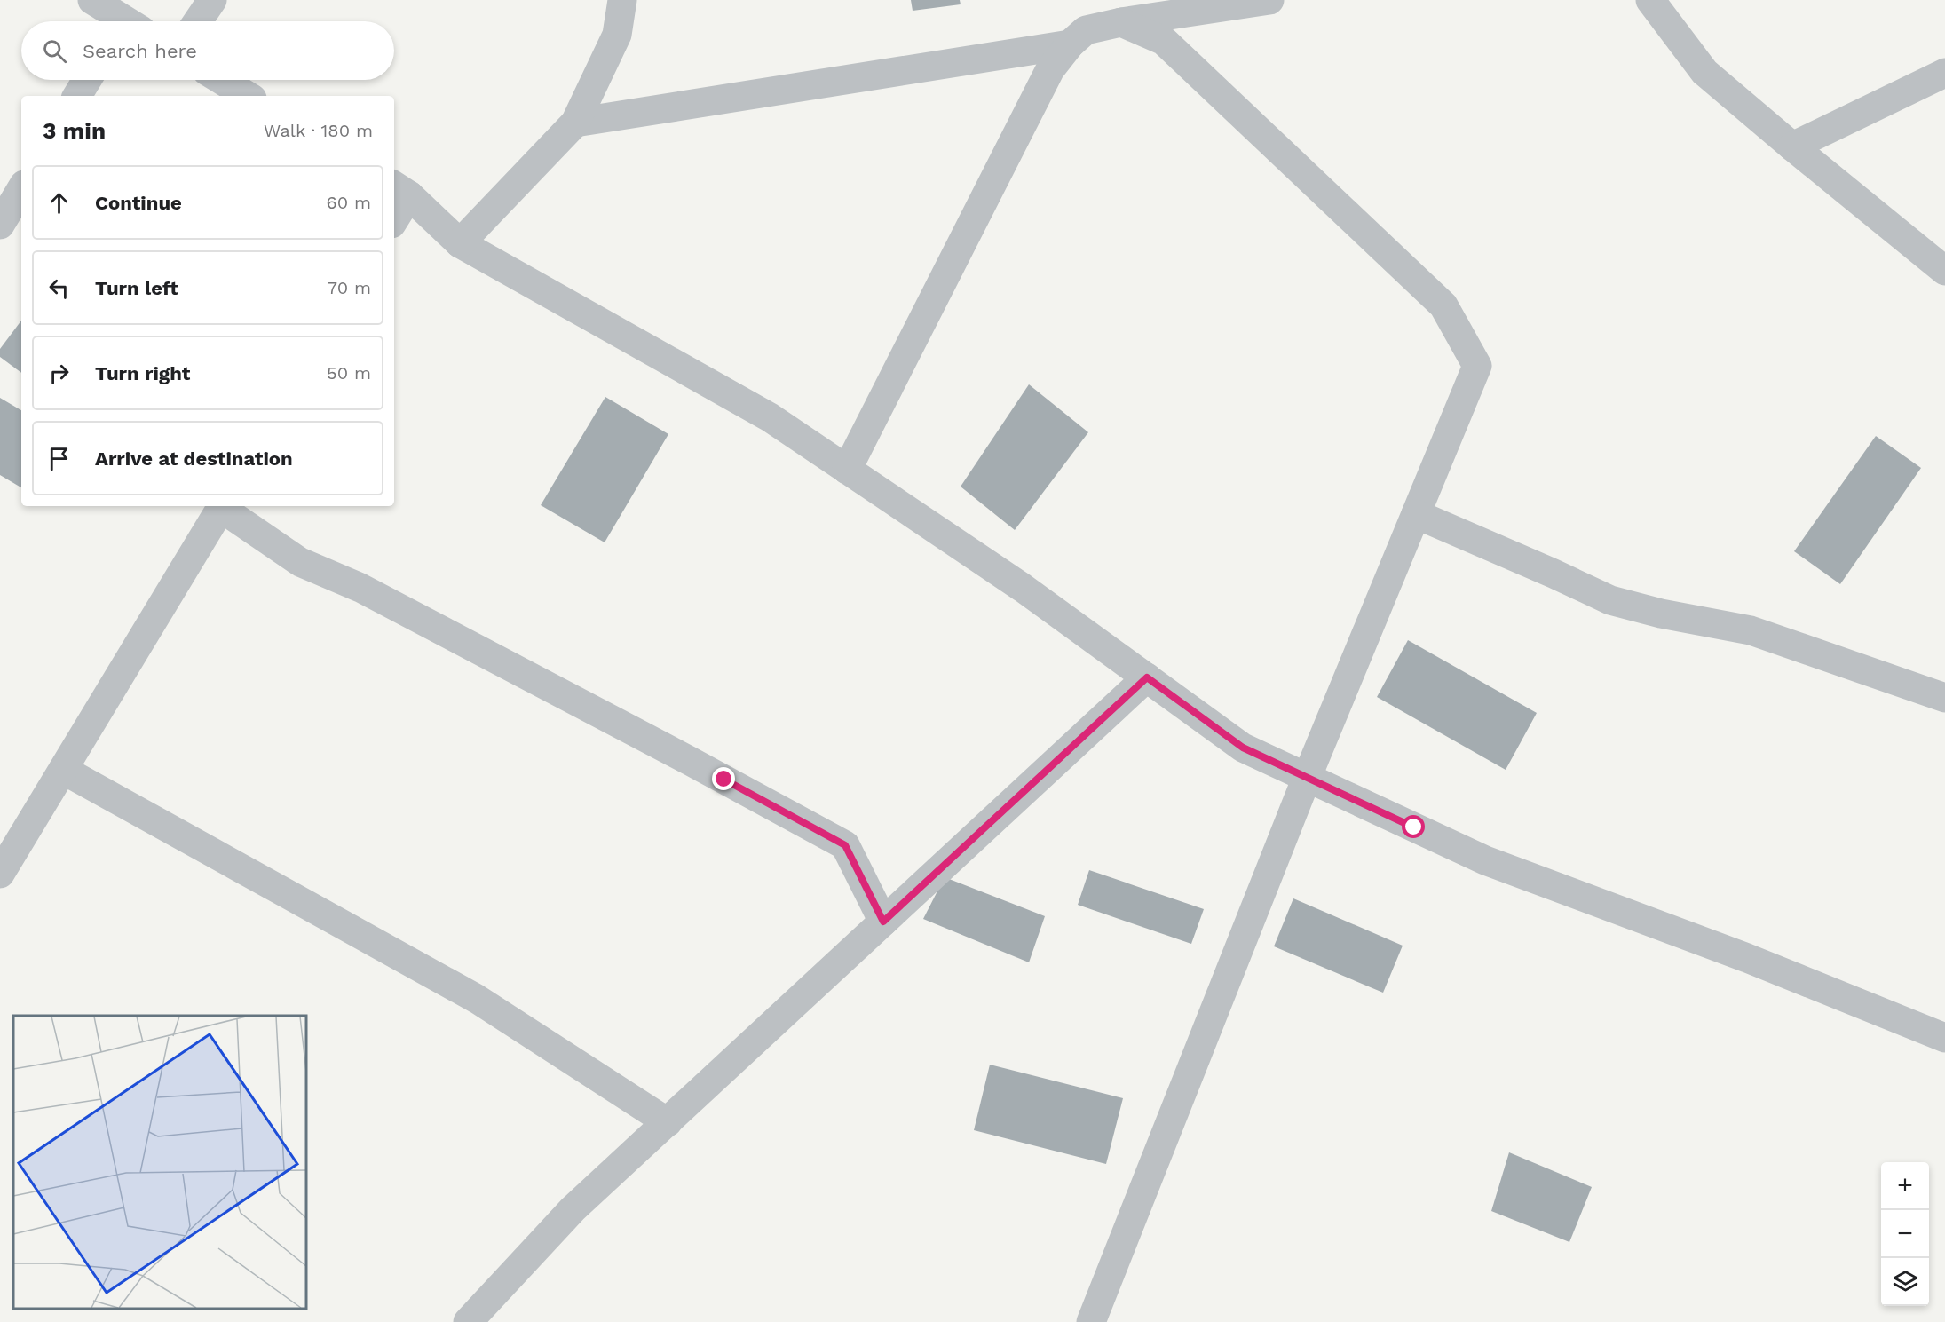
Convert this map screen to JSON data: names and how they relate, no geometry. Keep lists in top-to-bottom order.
{
  "page": {
    "search": "Search here",
    "heading": ["3 min", "Walk · 180 m"],
    "list": [
      ["Continue", "60 m"],
      ["Turn left", "70 m"],
      ["Turn right", "50 m"],
      "Arrive at destination"
    ],
    "map_buttons": ["+", "−"]
  }
}
